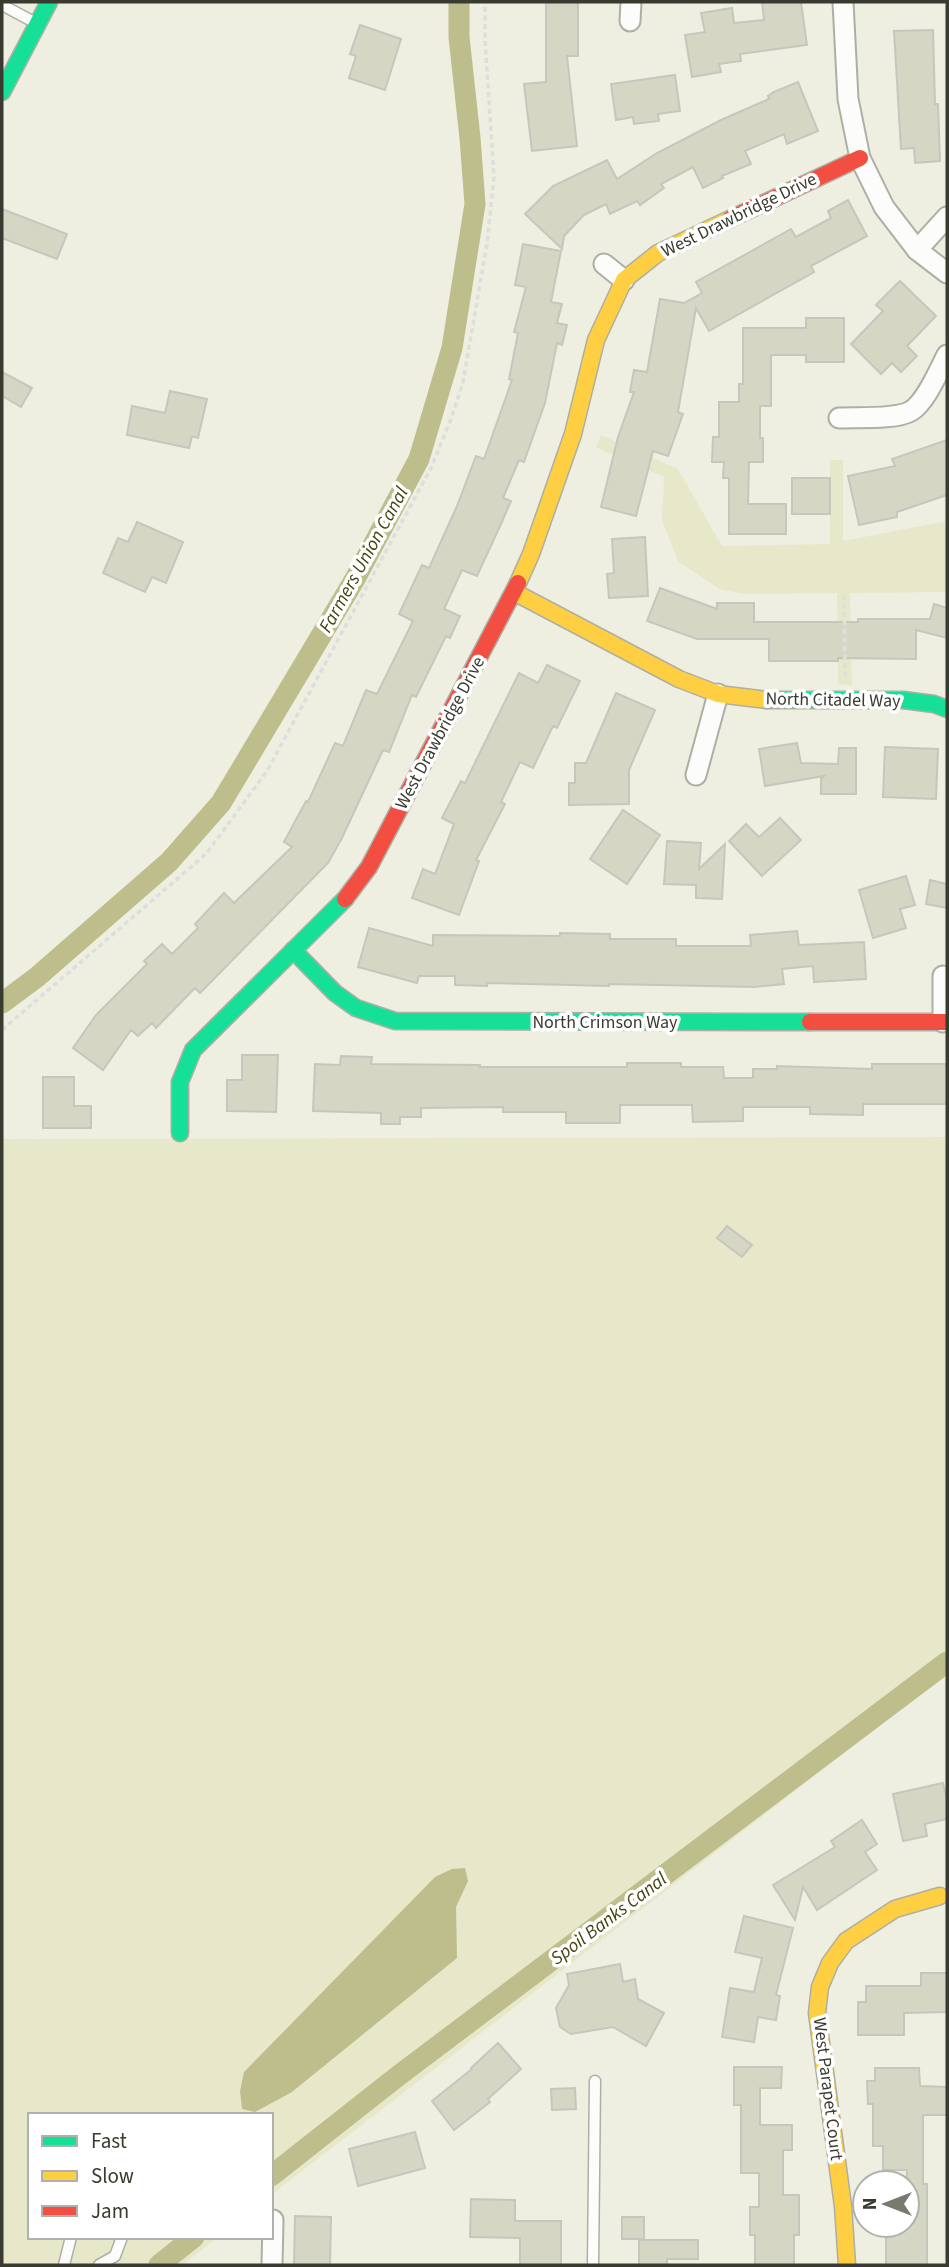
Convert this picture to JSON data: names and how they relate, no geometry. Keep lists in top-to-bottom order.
{
  "streets": {
    "street": [
      "West Drawbridge Drive",
      "North Citadel Way",
      "North Crimson Way",
      "West Parapet Court"
    ]
  },
  "crossings": [
    ["West Drawbridge Drive", "North Citadel Way"],
    ["West Drawbridge Drive", "North Crimson Way"]
  ],
  "water": ["Farmers Union Canal", "Spoil Banks Canal"],
  "legend": ["Fast", "Slow", "Jam"],
  "north": "left"
}
